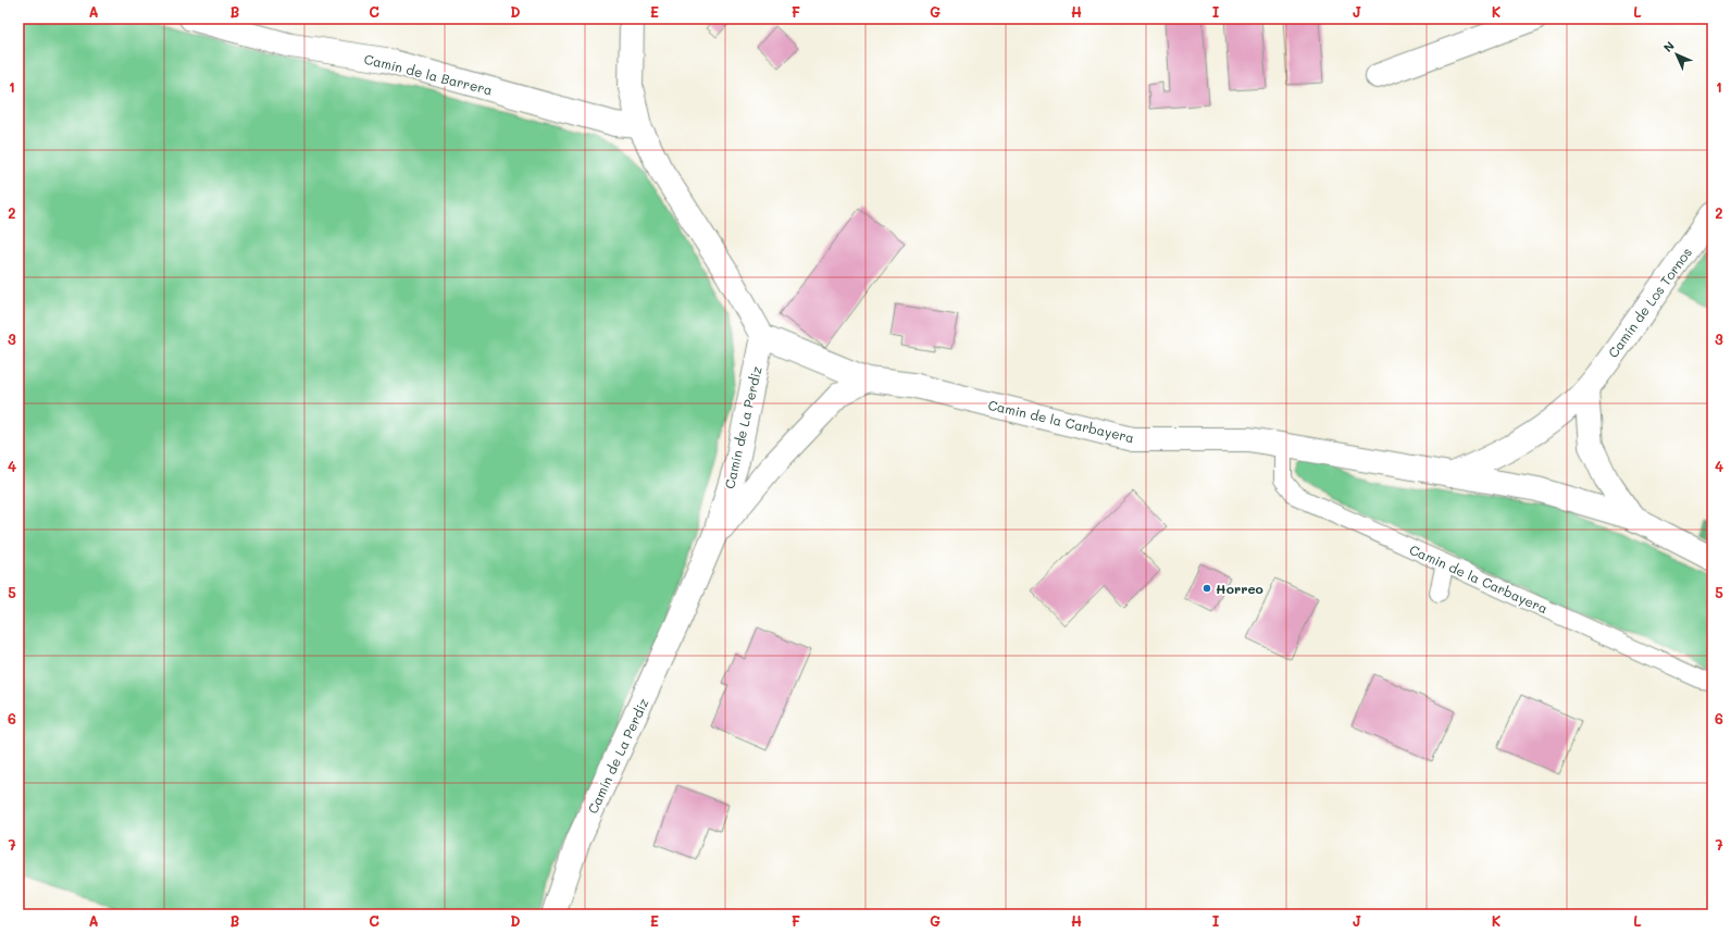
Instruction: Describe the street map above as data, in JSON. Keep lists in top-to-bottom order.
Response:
{
  "streets": {
    "street": [
      "Camín de la Barrera",
      "Camín de Los Tornos",
      "Camin de la Carbayera",
      "Camín de La Perdiz"
    ]
  },
  "crossings": [
    ["Camín de Los Tornos", "Camin de la Carbayera"],
    ["Camin de la Carbayera", "Camín de La Perdiz"]
  ],
  "places": ["Horreo"],
  "north": "top left",
  "grid": {
    "columns": [
      "A",
      "B",
      "C",
      "D",
      "E",
      "F",
      "G",
      "H",
      "I",
      "J",
      "K",
      "L"
    ],
    "rows": [
      "1",
      "2",
      "3",
      "4",
      "5",
      "6",
      "7"
    ]
  }
}
